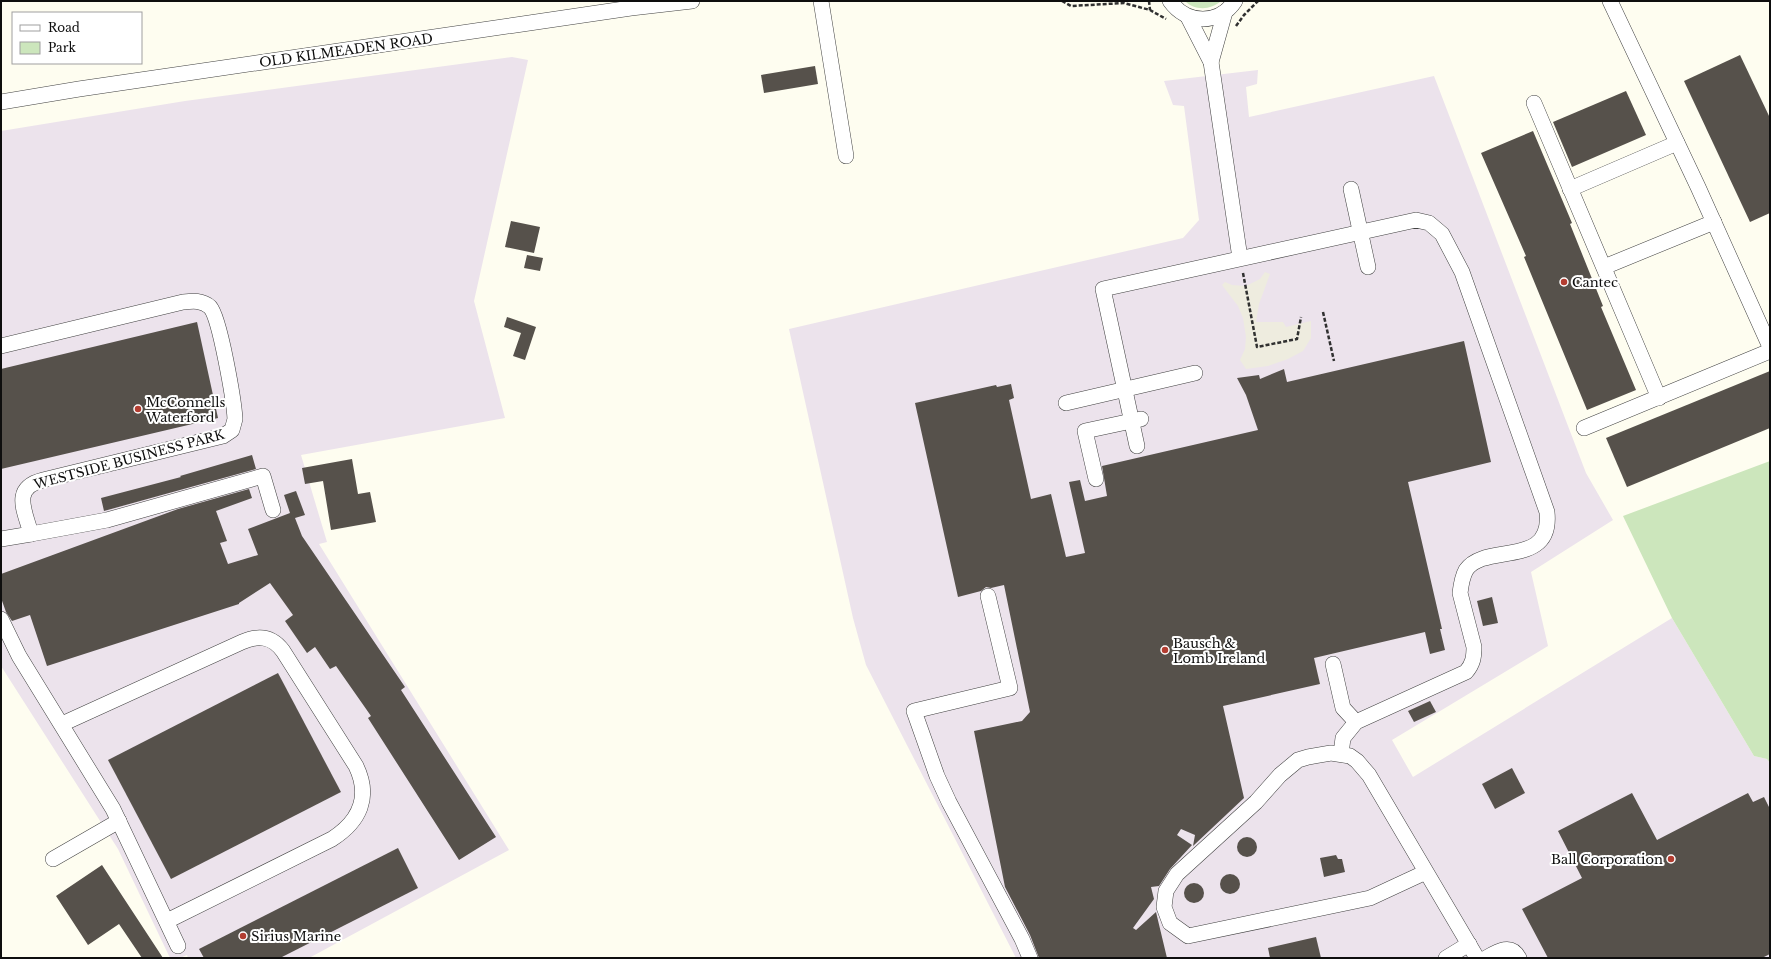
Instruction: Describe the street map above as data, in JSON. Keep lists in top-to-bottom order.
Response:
{
  "streets": {
    "street": ["OLD KILMEADEN ROAD", "WESTSIDE BUSINESS PARK"]
  },
  "places": [
    "Cantec",
    "McConnells Waterford",
    "Bausch & Lomb Ireland",
    "Ball Corporation",
    "Sirius Marine"
  ],
  "legend": ["Road", "Park"]
}
